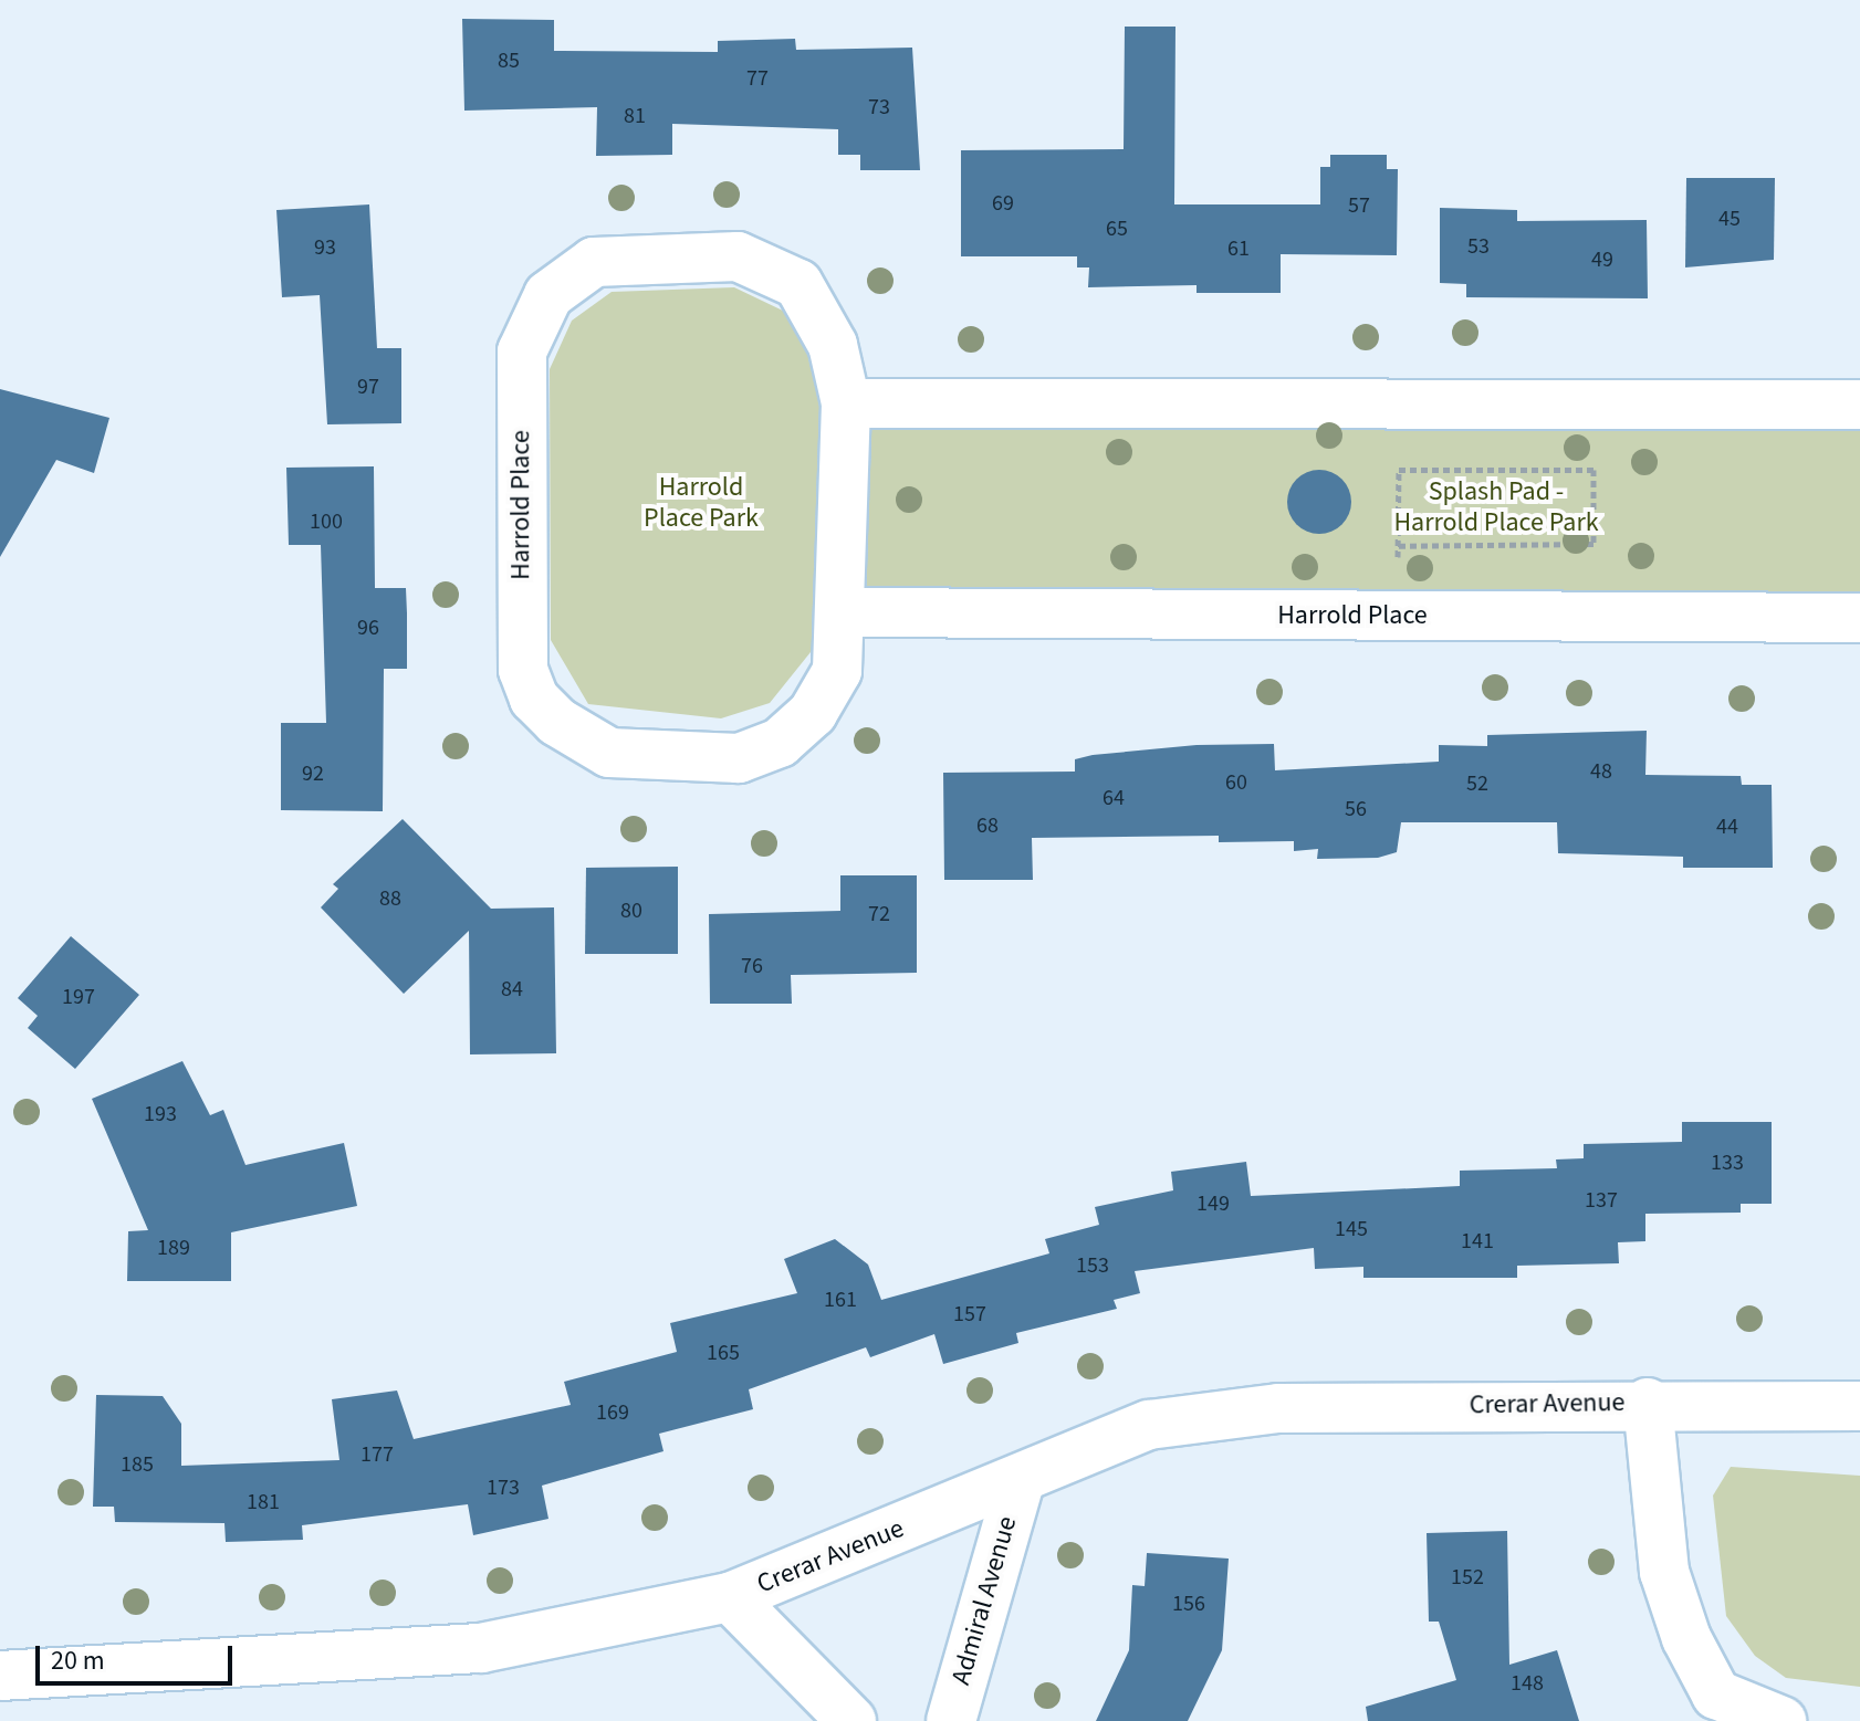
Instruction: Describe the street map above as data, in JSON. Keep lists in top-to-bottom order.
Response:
{
  "streets": {
    "street": ["Harrold Place", "Crerar Avenue", "Admiral Avenue"]
  },
  "crossings": [
    ["Crerar Avenue", "Admiral Avenue"]
  ],
  "parks": ["Harrold Place Park", "Splash Pad - Harrold Place Park"],
  "house_numbers": [
    "85",
    "77",
    "73",
    "81",
    "69",
    "57",
    "45",
    "65",
    "53",
    "93",
    "61",
    "49",
    "97",
    "100",
    "96",
    "48",
    "92",
    "60",
    "52",
    "64",
    "56",
    "68",
    "44",
    "88",
    "80",
    "72",
    "76",
    "84",
    "197",
    "193",
    "133",
    "137",
    "149",
    "145",
    "141",
    "189",
    "153",
    "161",
    "157",
    "165",
    "169",
    "177",
    "185",
    "173",
    "181",
    "152",
    "156",
    "148"
  ],
  "scale_bar": "20 m"
}
